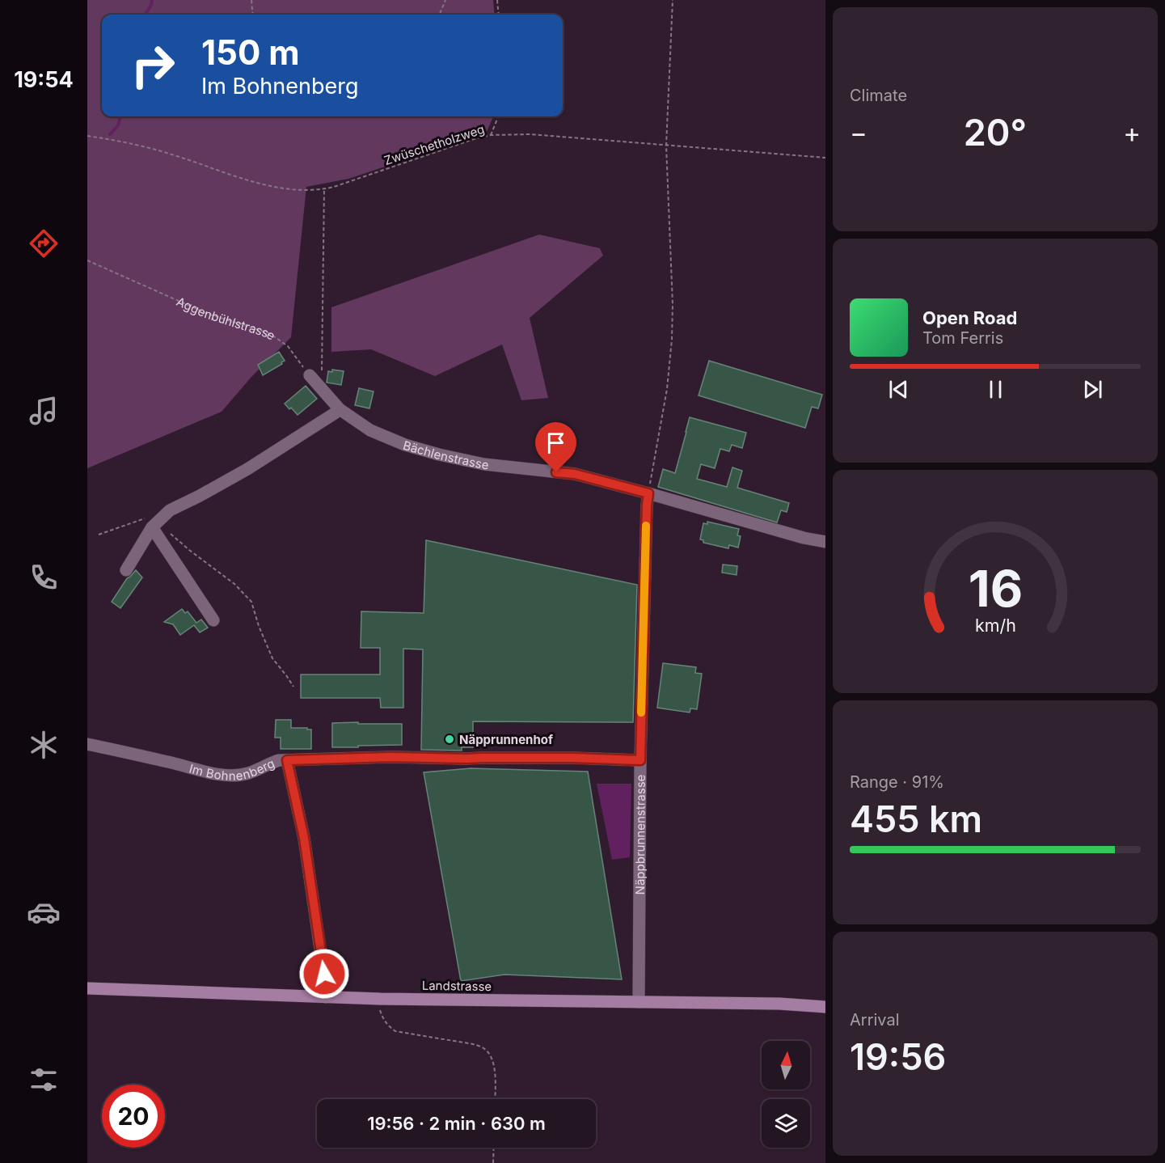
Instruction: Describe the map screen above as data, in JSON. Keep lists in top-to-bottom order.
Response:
{
  "streets": {
    "main road": ["Landstrasse"],
    "street": ["Bächlenstrasse", "Im Bohnenberg", "Näppbrunnenstrasse"],
    "path": ["Zwüschetholzweg", "Aggenbühlstrasse"]
  },
  "crossings": [
    ["Bächlenstrasse", "Näppbrunnenstrasse"],
    ["Im Bohnenberg", "Näppbrunnenstrasse"],
    ["Näppbrunnenstrasse", "Landstrasse"]
  ],
  "places": ["Näpprunnenhof"],
  "north": "top",
  "page": {
    "tabs": "19:54",
    "tile": [
      "Climate",
      ["Range · 91%", "455 km"],
      ["Arrival", "19:56"]
    ],
    "turn": ["150 m", "Im Bohnenberg"],
    "heat": ["−", "20°", "+"],
    "song": ["Open Road", "Tom Ferris"],
    "limit": "20",
    "trip": "19:56 · 2 min · 630 m",
    "gauge": ["16", "km/h"]
  }
}
